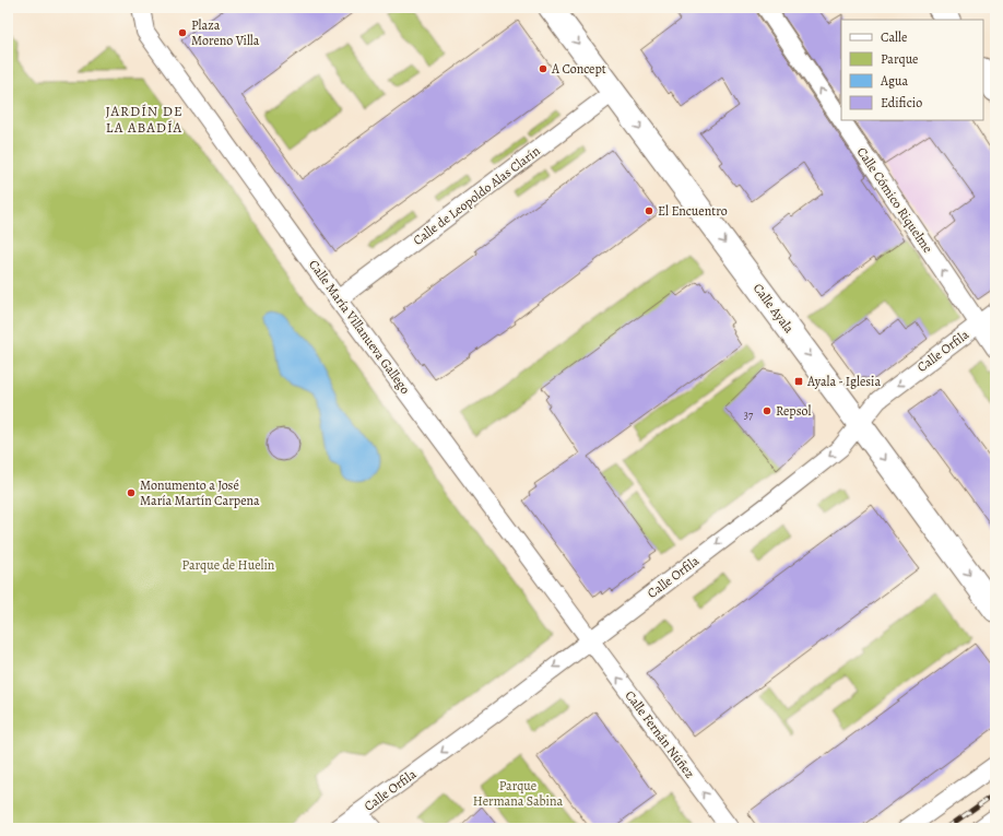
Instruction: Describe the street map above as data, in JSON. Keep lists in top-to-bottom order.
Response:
{
  "streets": {
    "main road": ["Calle Ayala"],
    "street": [
      "Calle de Leopoldo Alas Clarín",
      "Calle Cómico Riquelme",
      "Calle María Villanueva Gallego",
      "Calle Orfila",
      "Calle Fernán Núñez"
    ]
  },
  "crossings": [
    ["Calle de Leopoldo Alas Clarín", "Calle Ayala"],
    ["Calle de Leopoldo Alas Clarín", "Calle María Villanueva Gallego"],
    ["Calle Cómico Riquelme", "Calle Orfila"],
    ["Calle Ayala", "Calle Orfila"],
    ["Calle María Villanueva Gallego", "Calle Orfila"],
    ["Calle María Villanueva Gallego", "Calle Fernán Núñez"],
    ["Calle Orfila", "Calle Fernán Núñez"]
  ],
  "one_way": [
    "Calle Cómico Riquelme",
    "Calle Ayala",
    "Calle Orfila",
    "Calle Fernán Núñez"
  ],
  "districts": ["JARDÍN DE LA ABADÍA"],
  "parks": ["Parque de Huelin", "Parque Hermana Sabina"],
  "places": {
    "other": [
      "Plaza Moreno Villa",
      "A Concept",
      "El Encuentro",
      "Repsol",
      "Monumento a José María Martín Carpena"
    ],
    "transit": ["Ayala - Iglesia"]
  },
  "house_numbers": ["37"],
  "legend": [
    "Calle",
    "Parque",
    "Agua",
    "Edificio"
  ]
}
